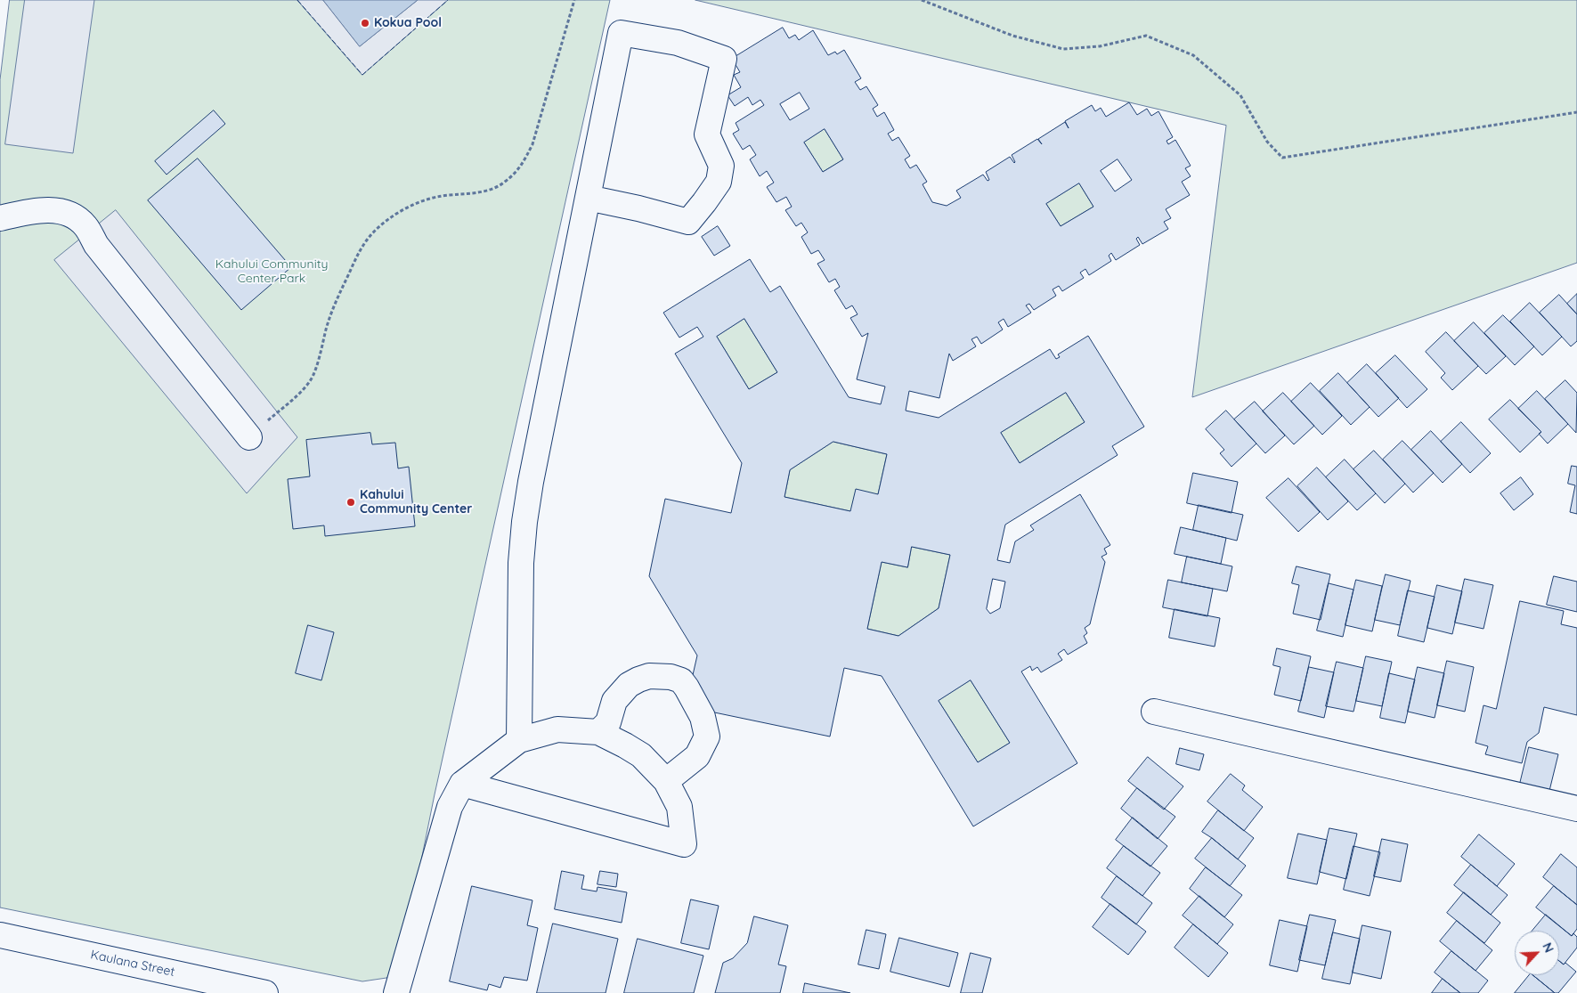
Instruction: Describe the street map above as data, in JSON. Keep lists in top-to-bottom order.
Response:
{
  "streets": {
    "street": ["Kaulana Street"]
  },
  "parks": ["Kahului Community Center Park"],
  "places": ["Kokua Pool", "Kahului Community Center"],
  "north": "top right"
}
